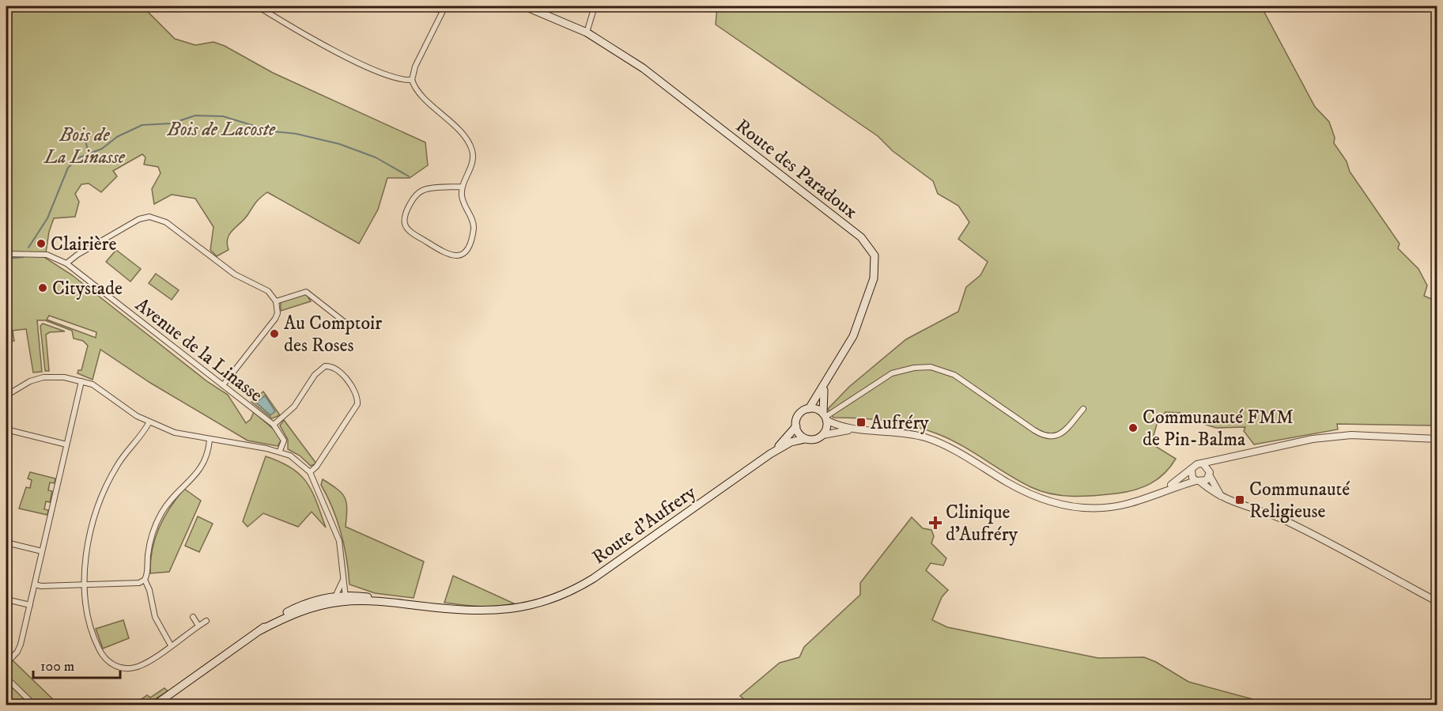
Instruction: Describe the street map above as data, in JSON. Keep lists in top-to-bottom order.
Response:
{
  "streets": {
    "main road": ["Route des Paradoux", "Route d'Aufrery"],
    "street": ["Avenue de la Linasse"]
  },
  "crossings": [
    ["Route des Paradoux", "Route d'Aufrery"]
  ],
  "parks": ["Bois de Lacoste", "Bois de La Linasse"],
  "places": {
    "other": [
      "Clairière",
      "Citystade",
      "Au Comptoir des Roses",
      "Communauté FMM de Pin-Balma"
    ],
    "transit": ["Aufréry", "Communauté Religieuse"],
    "health": ["Clinique d’Aufréry"]
  },
  "scale_bar": "100 m"
}
